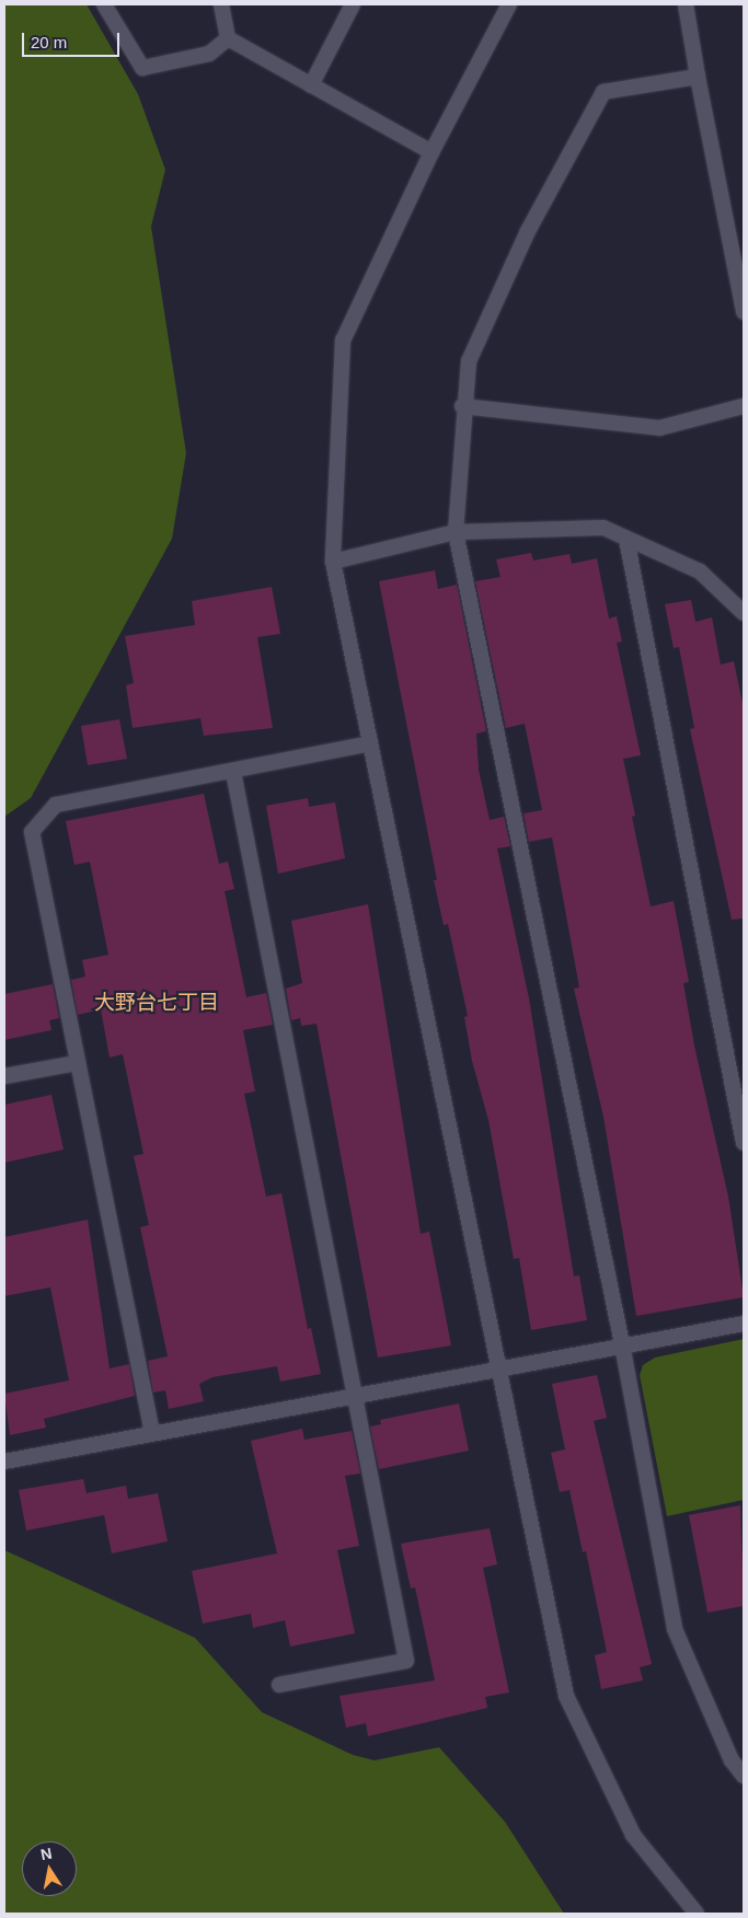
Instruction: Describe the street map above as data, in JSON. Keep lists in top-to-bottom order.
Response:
{
  "districts": ["大野台七丁目"],
  "scale_bar": "20 m",
  "north": "top"
}
